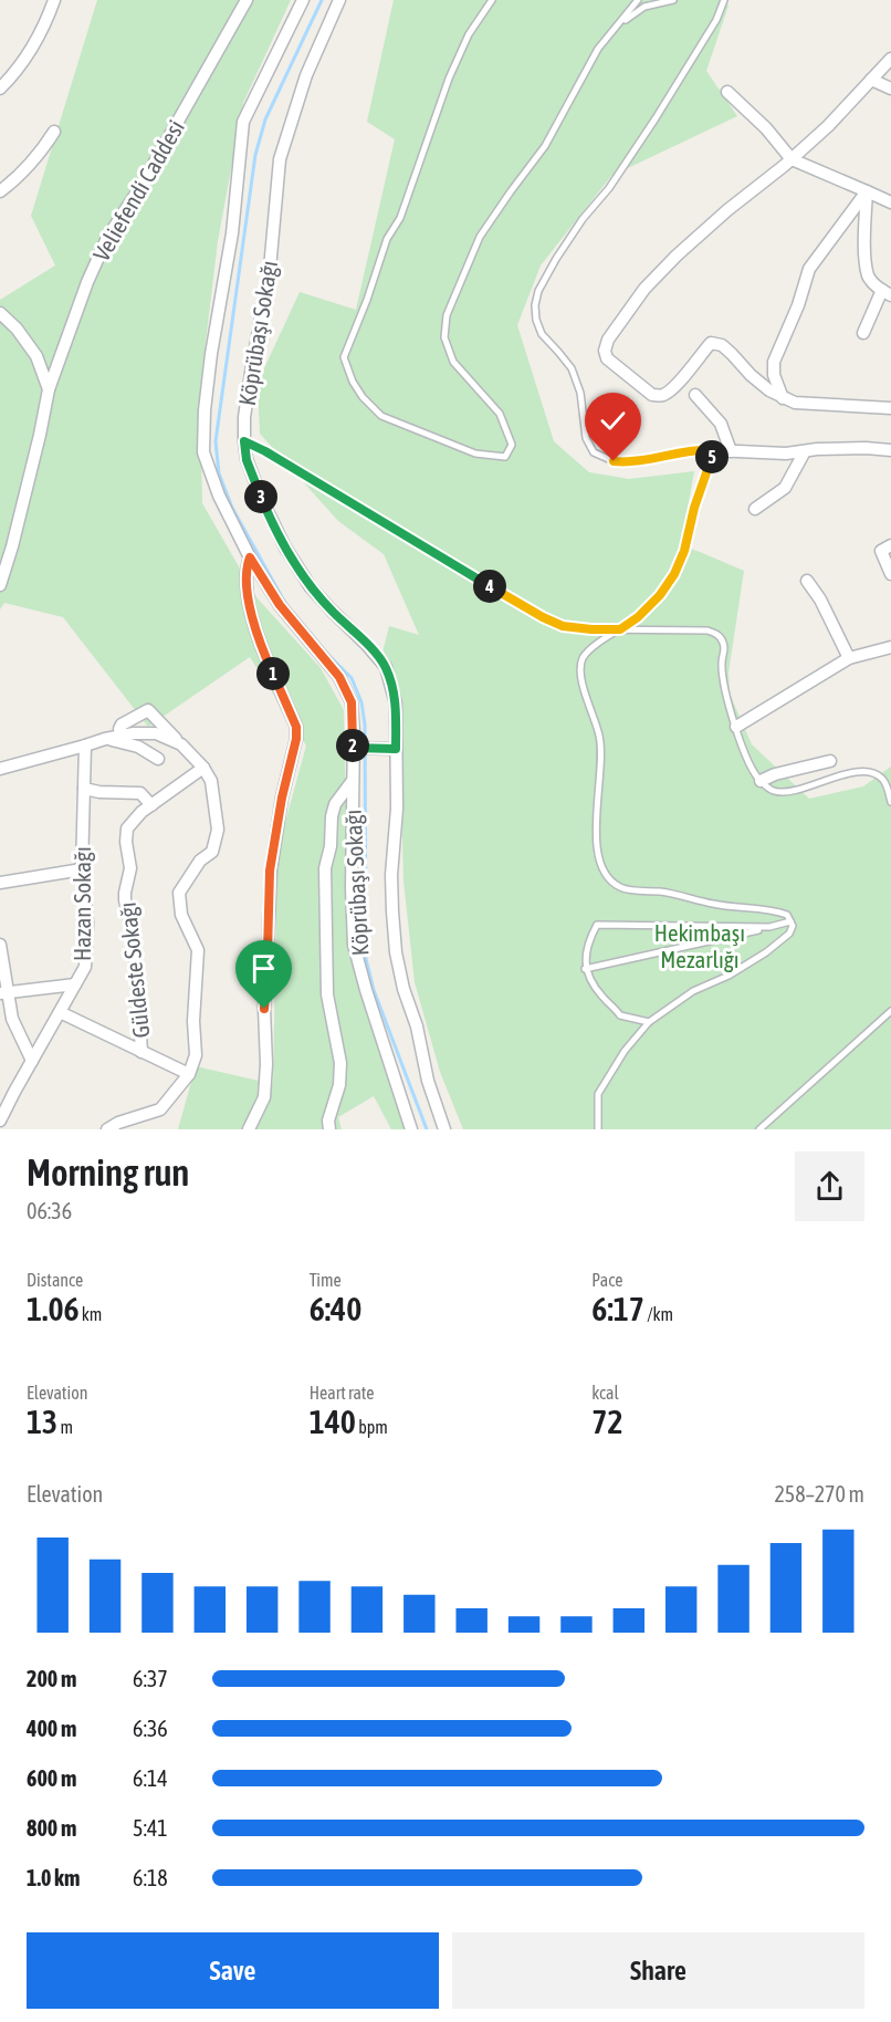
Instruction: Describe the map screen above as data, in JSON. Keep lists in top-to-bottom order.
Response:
{
  "streets": {
    "street": [
      "Veliefendi Caddesi",
      "Köprübaşı Sokağı",
      "Hazan Sokağı",
      "Güldeste Sokağı"
    ]
  },
  "parks": ["Hekimbaşı Mezarlığı"],
  "page": {
    "pins": [
      "5",
      "3",
      "4",
      "1",
      "2"
    ],
    "heading": ["Morning run", "06:36"],
    "stats": [
      ["Distance", "1.06 km"],
      ["Time", "6:40"],
      ["Pace", "6:17 /km"],
      ["Elevation", "13 m"],
      ["Heart rate", "140 bpm"],
      ["kcal", "72"]
    ],
    "chart": ["Elevation", "258–270 m"],
    "list": [
      {
        "name": "200 m",
        "note": "6:37"
      },
      {
        "name": "400 m",
        "note": "6:36"
      },
      {
        "name": "600 m",
        "note": "6:14"
      },
      {
        "name": "800 m",
        "note": "5:41"
      },
      {
        "name": "1.0 km",
        "note": "6:18"
      }
    ],
    "buttons": ["Save", "Share"]
  }
}
